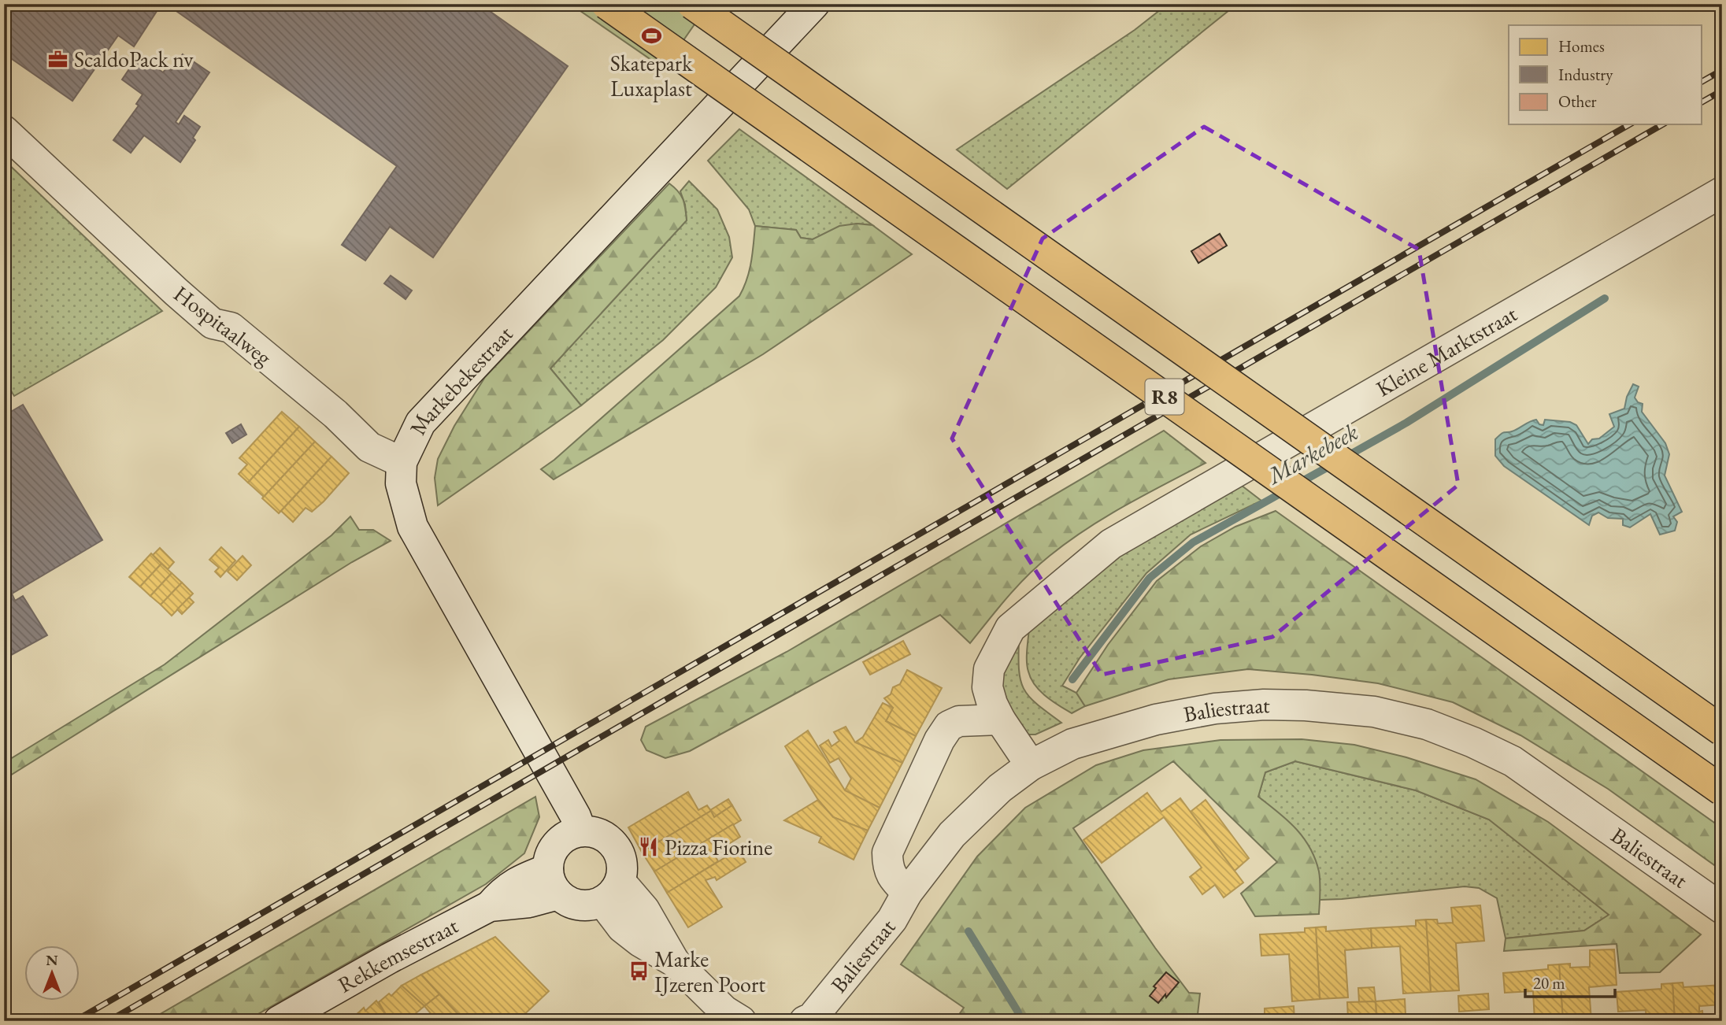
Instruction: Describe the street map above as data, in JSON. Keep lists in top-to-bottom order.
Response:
{
  "streets": {
    "highway": ["R8"],
    "street": [
      "Hospitaalweg",
      "Kleine Marktstraat",
      "Markebekestraat",
      "Baliestraat",
      "Rekkemsestraat"
    ]
  },
  "crossings": [
    ["Hospitaalweg", "Markebekestraat"],
    ["Kleine Marktstraat", "Baliestraat"],
    ["Markebekestraat", "Rekkemsestraat"]
  ],
  "water": ["Markebeek"],
  "places": {
    "sports": ["Skatepark Luxaplast"],
    "office": ["ScaldoPack nv"],
    "restaurant": ["Pizza Fiorine"],
    "bus stop": ["Marke IJzeren Poort"]
  },
  "legend": ["Homes", "Industry", "Other"],
  "scale_bar": "20 m",
  "north": "top"
}
